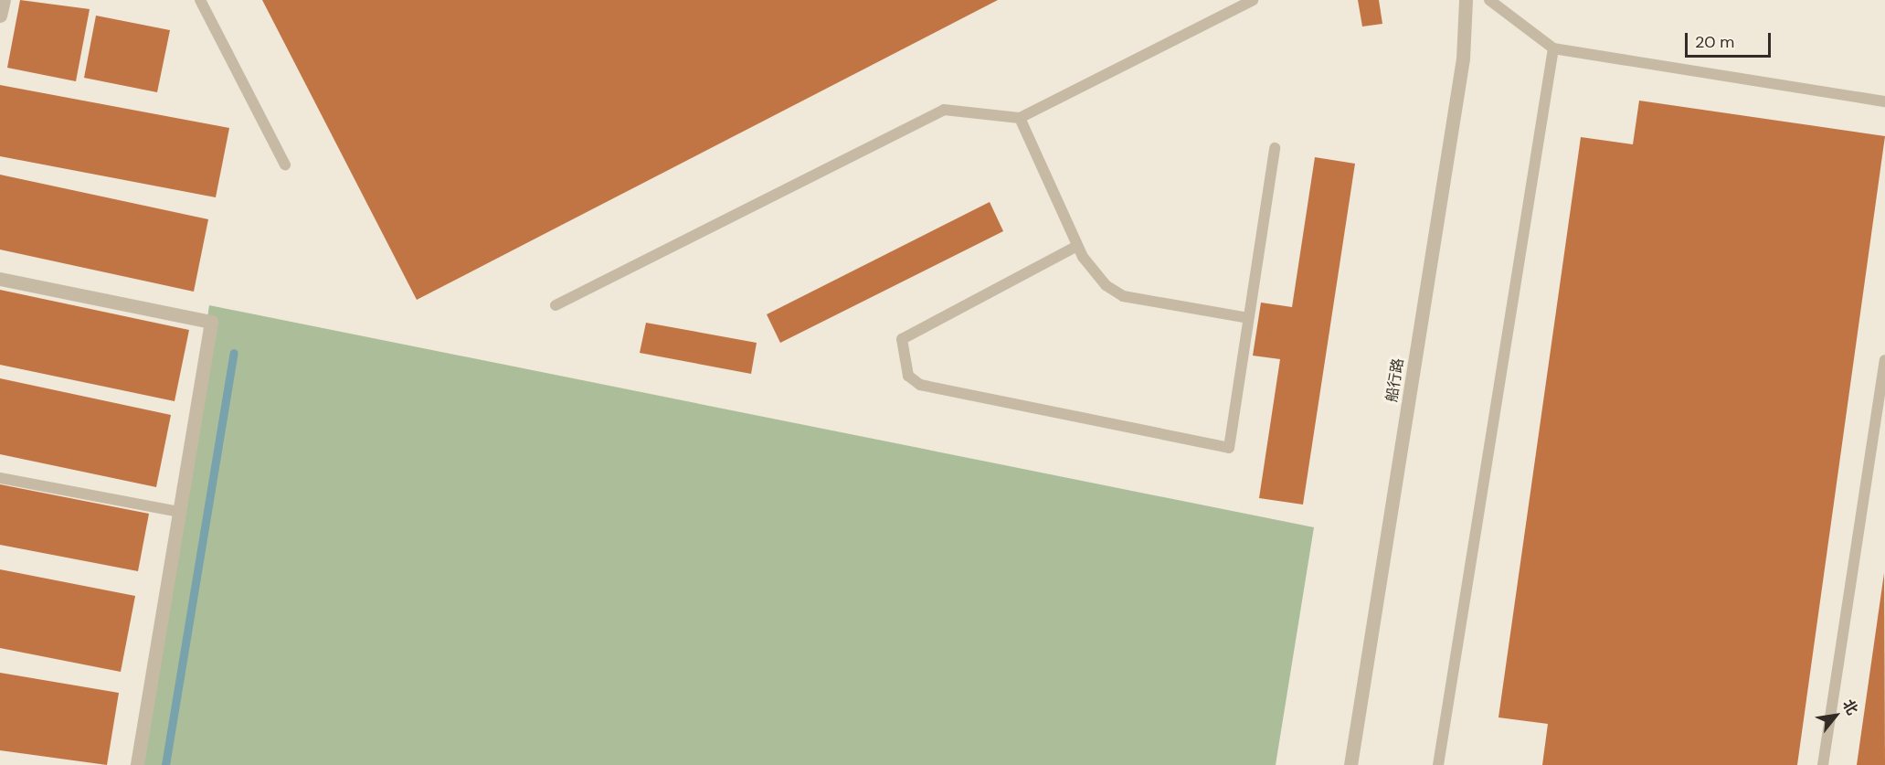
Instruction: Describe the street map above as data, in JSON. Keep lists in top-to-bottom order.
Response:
{
  "streets": {
    "street": ["船行路"]
  },
  "scale_bar": "20 m",
  "north": "top right"
}
